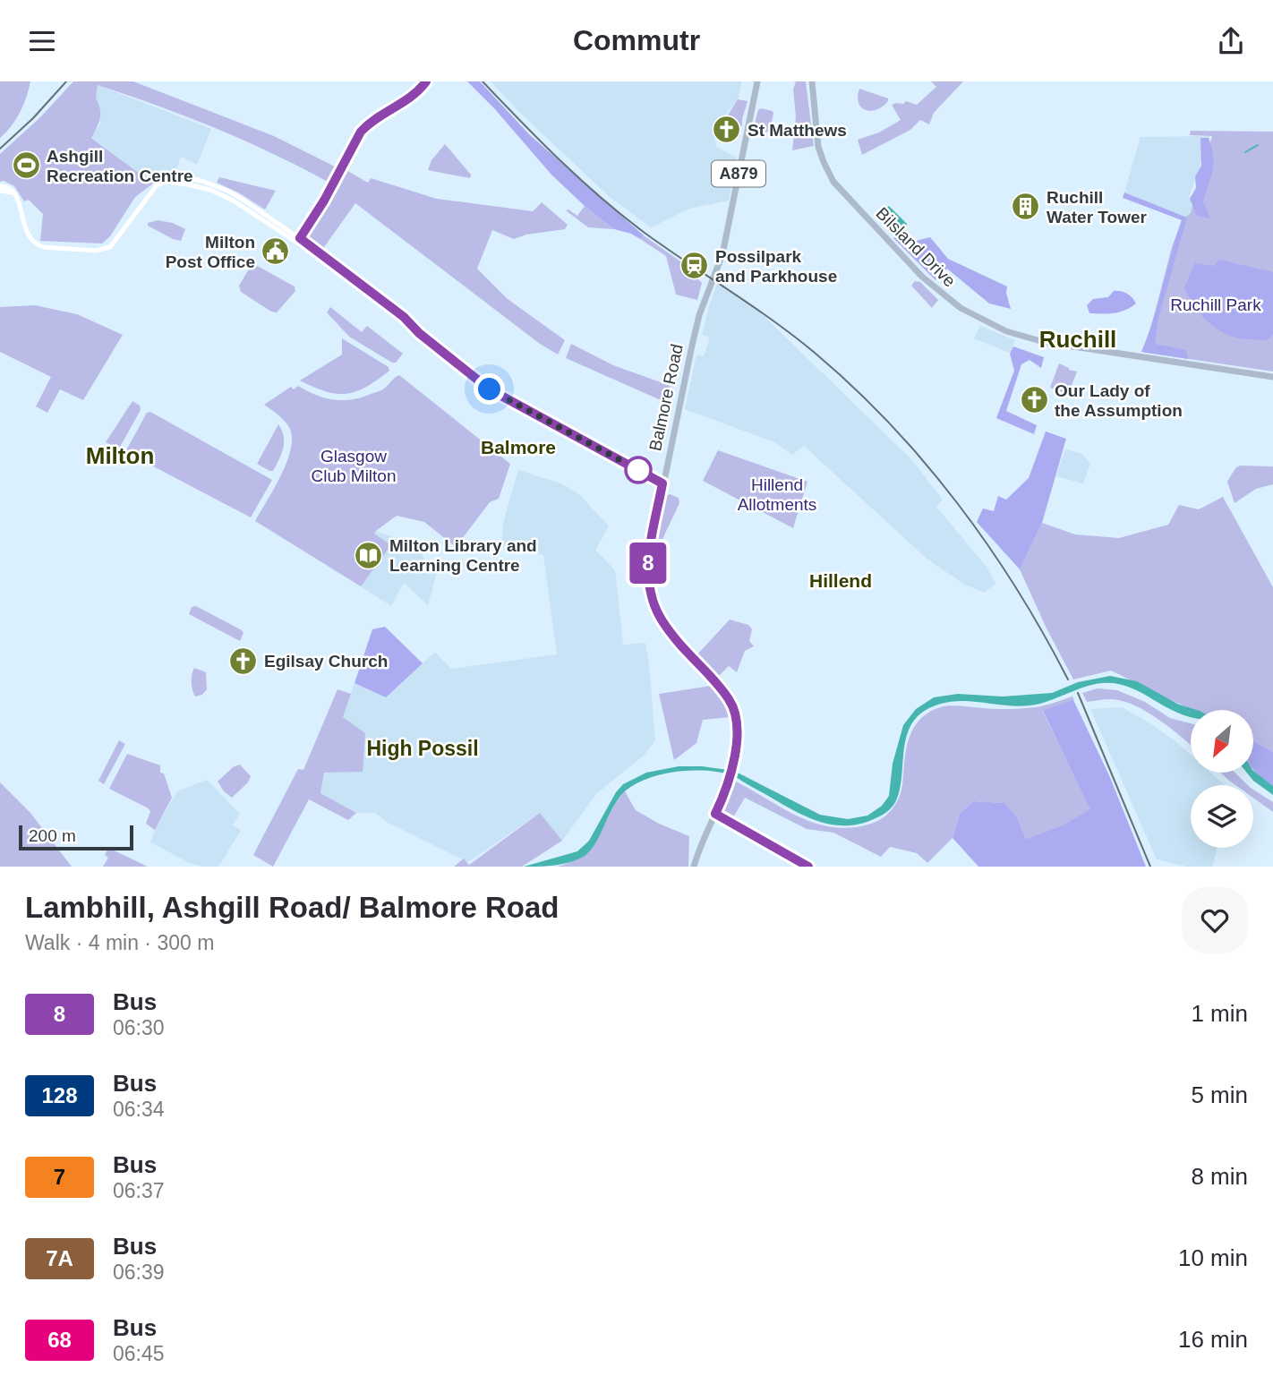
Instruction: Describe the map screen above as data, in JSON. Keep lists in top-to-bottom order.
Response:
{
  "streets": {
    "main road": ["A879", "Bilsland Drive", "Balmore Road"]
  },
  "districts": [
    "Ruchill",
    "Balmore",
    "Milton",
    "Hillend",
    "High Possil"
  ],
  "parks": ["Ruchill Park", "Glasgow Club Milton", "Hillend Allotments"],
  "places": {
    "church": ["St Matthews", "Our Lady of the Assumption", "Egilsay Church"],
    "sports": ["Ashgill Recreation Centre"],
    "building": ["Ruchill Water Tower"],
    "public building": ["Milton Post Office"],
    "station": ["Possilpark and Parkhouse"],
    "library": ["Milton Library and Learning Centre"]
  },
  "lines": ["bus line 8"],
  "scale_bar": "200 m",
  "north": "bottom left",
  "page": {
    "header": "Commutr",
    "on_map": "8",
    "scale": "200 m",
    "heading": ["Lambhill, Ashgill Road/ Balmore Road", "Walk · 4 min · 300 m"],
    "list": [
      {
        "mark": "8",
        "name": "Bus",
        "note": "06:30",
        "value": "1 min"
      },
      {
        "mark": "128",
        "name": "Bus",
        "note": "06:34",
        "value": "5 min"
      },
      {
        "mark": "7",
        "name": "Bus",
        "note": "06:37",
        "value": "8 min"
      },
      {
        "mark": "7A",
        "name": "Bus",
        "note": "06:39",
        "value": "10 min"
      },
      {
        "mark": "68",
        "name": "Bus",
        "note": "06:45",
        "value": "16 min"
      }
    ]
  }
}
